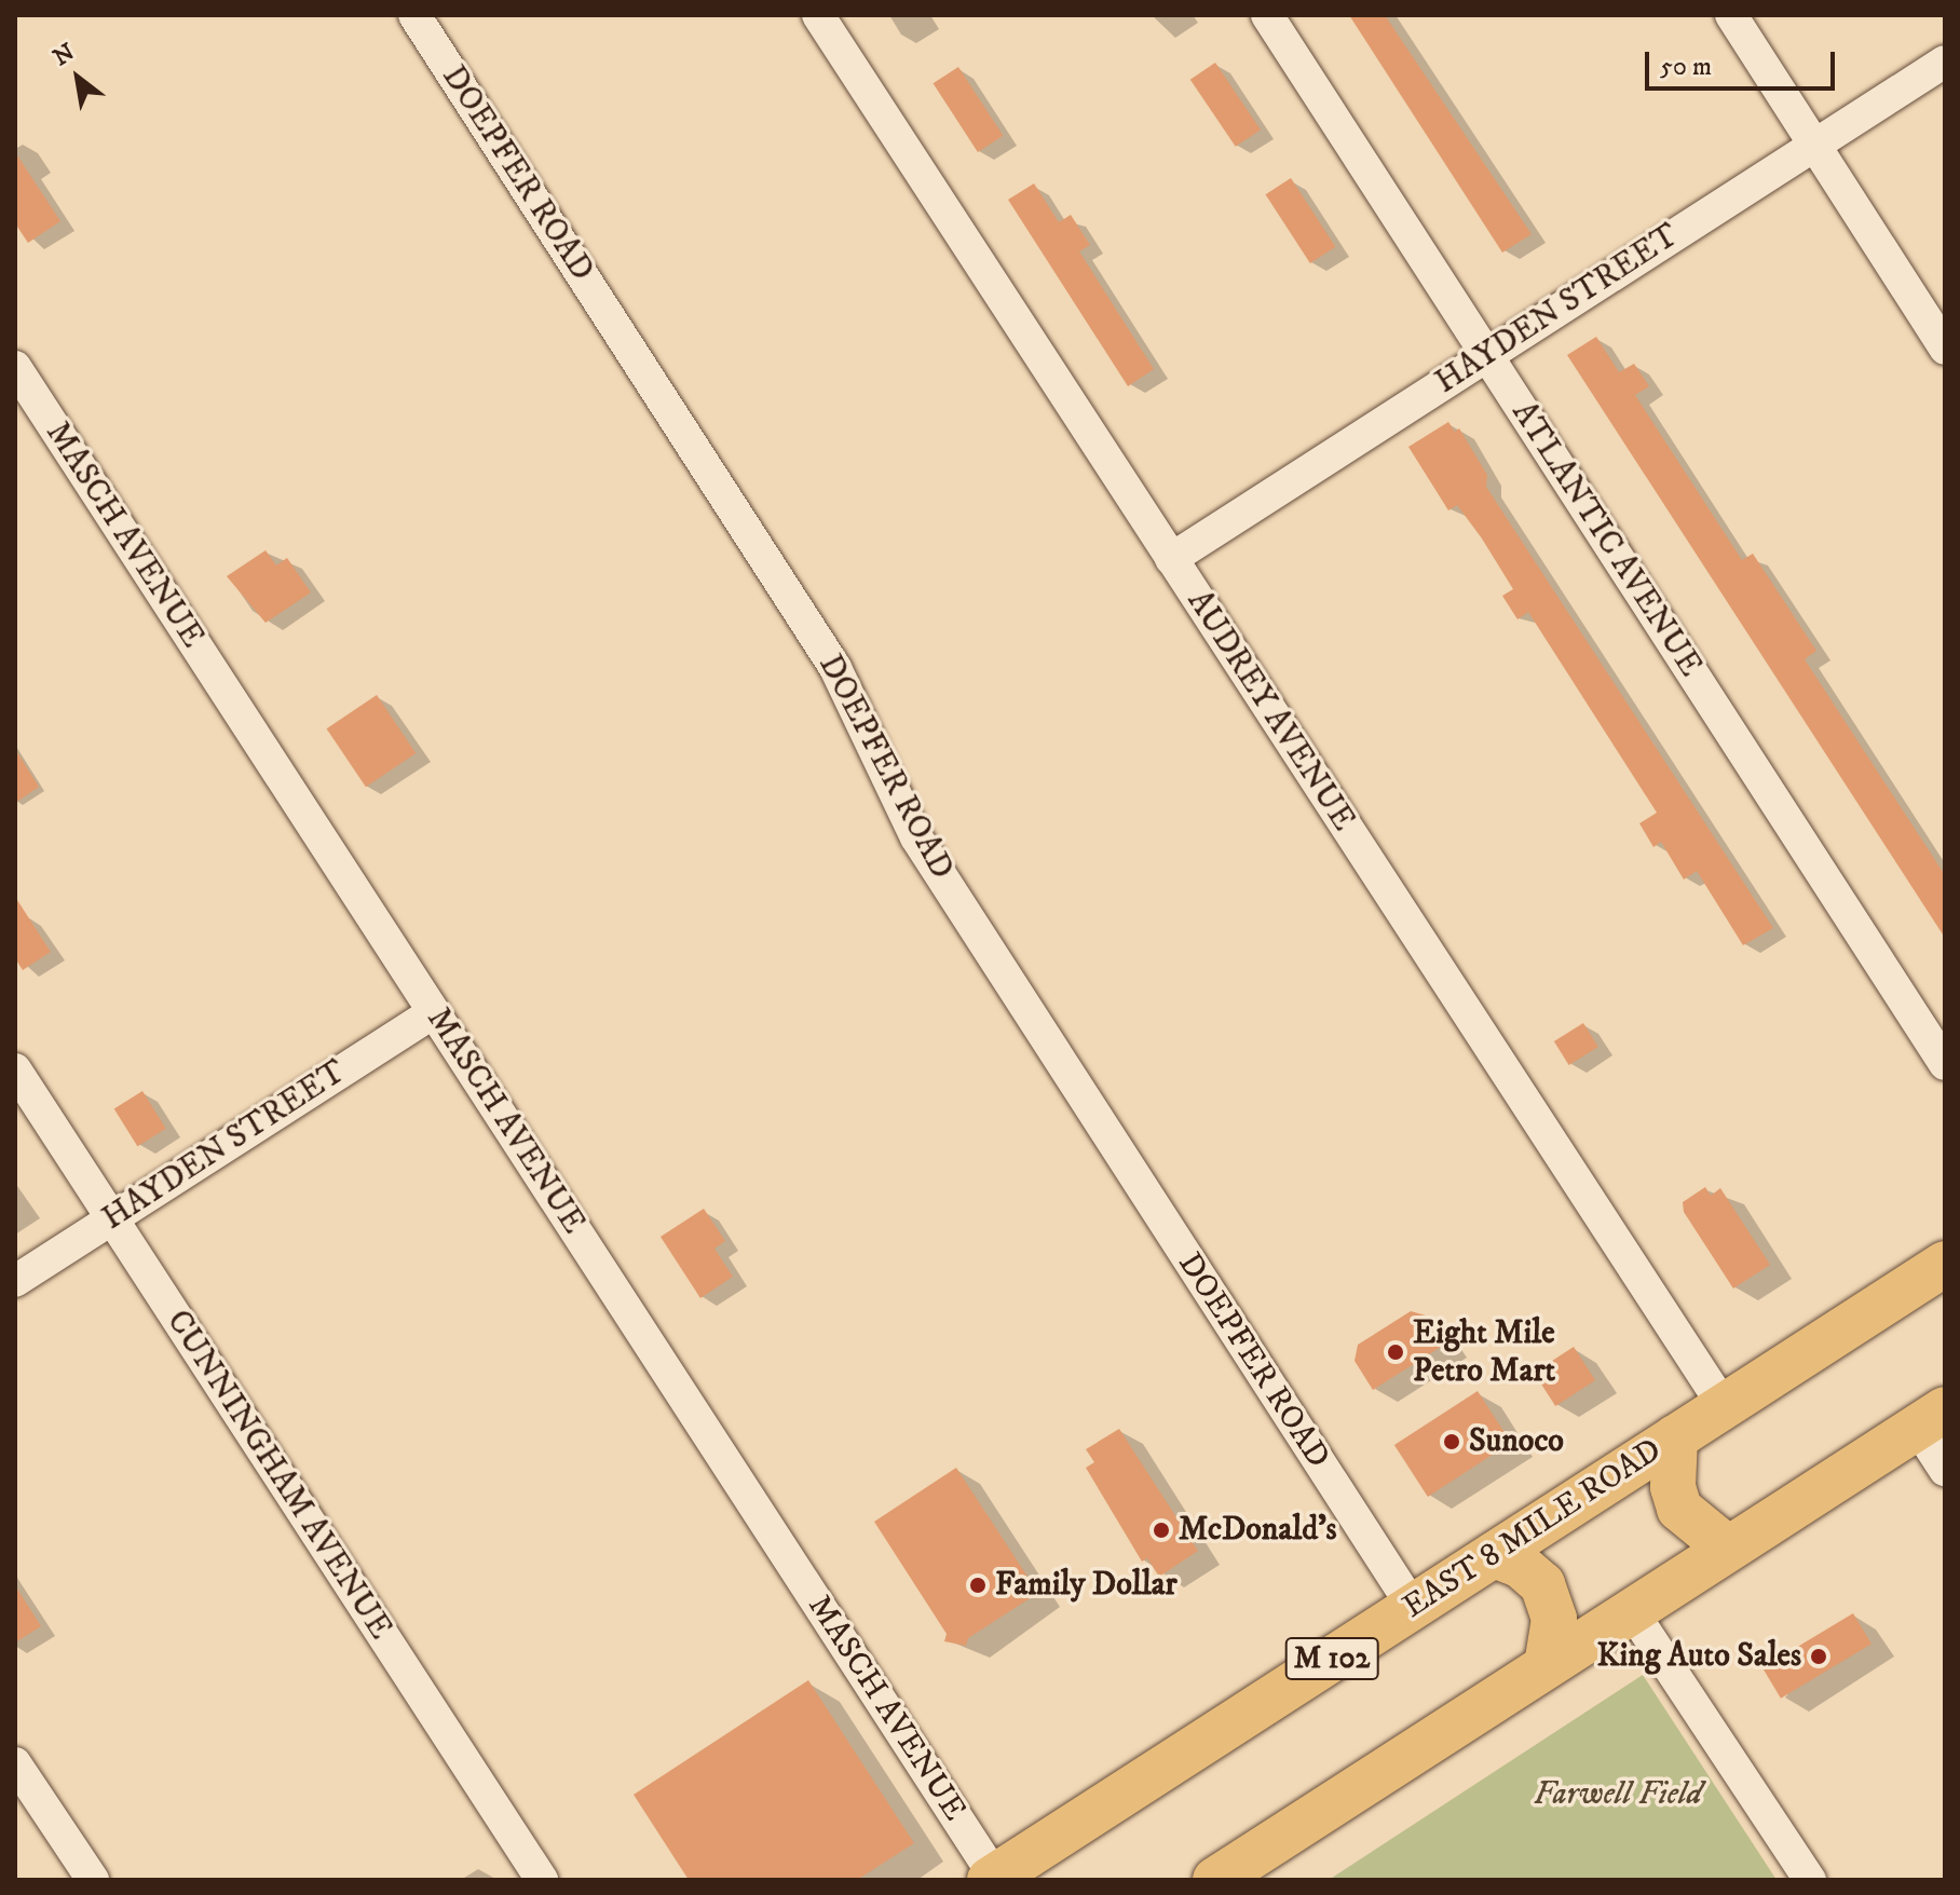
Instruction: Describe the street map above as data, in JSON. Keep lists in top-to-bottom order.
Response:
{
  "streets": {
    "highway": ["EAST 8 MILE ROAD", "M 102"],
    "street": [
      "DOEPFER ROAD",
      "HAYDEN STREET",
      "MASCH AVENUE",
      "ATLANTIC AVENUE",
      "AUDREY AVENUE",
      "CUNNINGHAM AVENUE"
    ]
  },
  "crossings": [
    ["DOEPFER ROAD", "EAST 8 MILE ROAD"],
    ["HAYDEN STREET", "MASCH AVENUE"],
    ["HAYDEN STREET", "ATLANTIC AVENUE"],
    ["HAYDEN STREET", "AUDREY AVENUE"],
    ["HAYDEN STREET", "CUNNINGHAM AVENUE"],
    ["MASCH AVENUE", "EAST 8 MILE ROAD"],
    ["AUDREY AVENUE", "EAST 8 MILE ROAD"]
  ],
  "parks": ["Farwell Field"],
  "places": [
    "Eight Mile Petro Mart",
    "Sunoco",
    "McDonald's",
    "Family Dollar",
    "King Auto Sales"
  ],
  "scale_bar": "50 m",
  "north": "top left"
}
